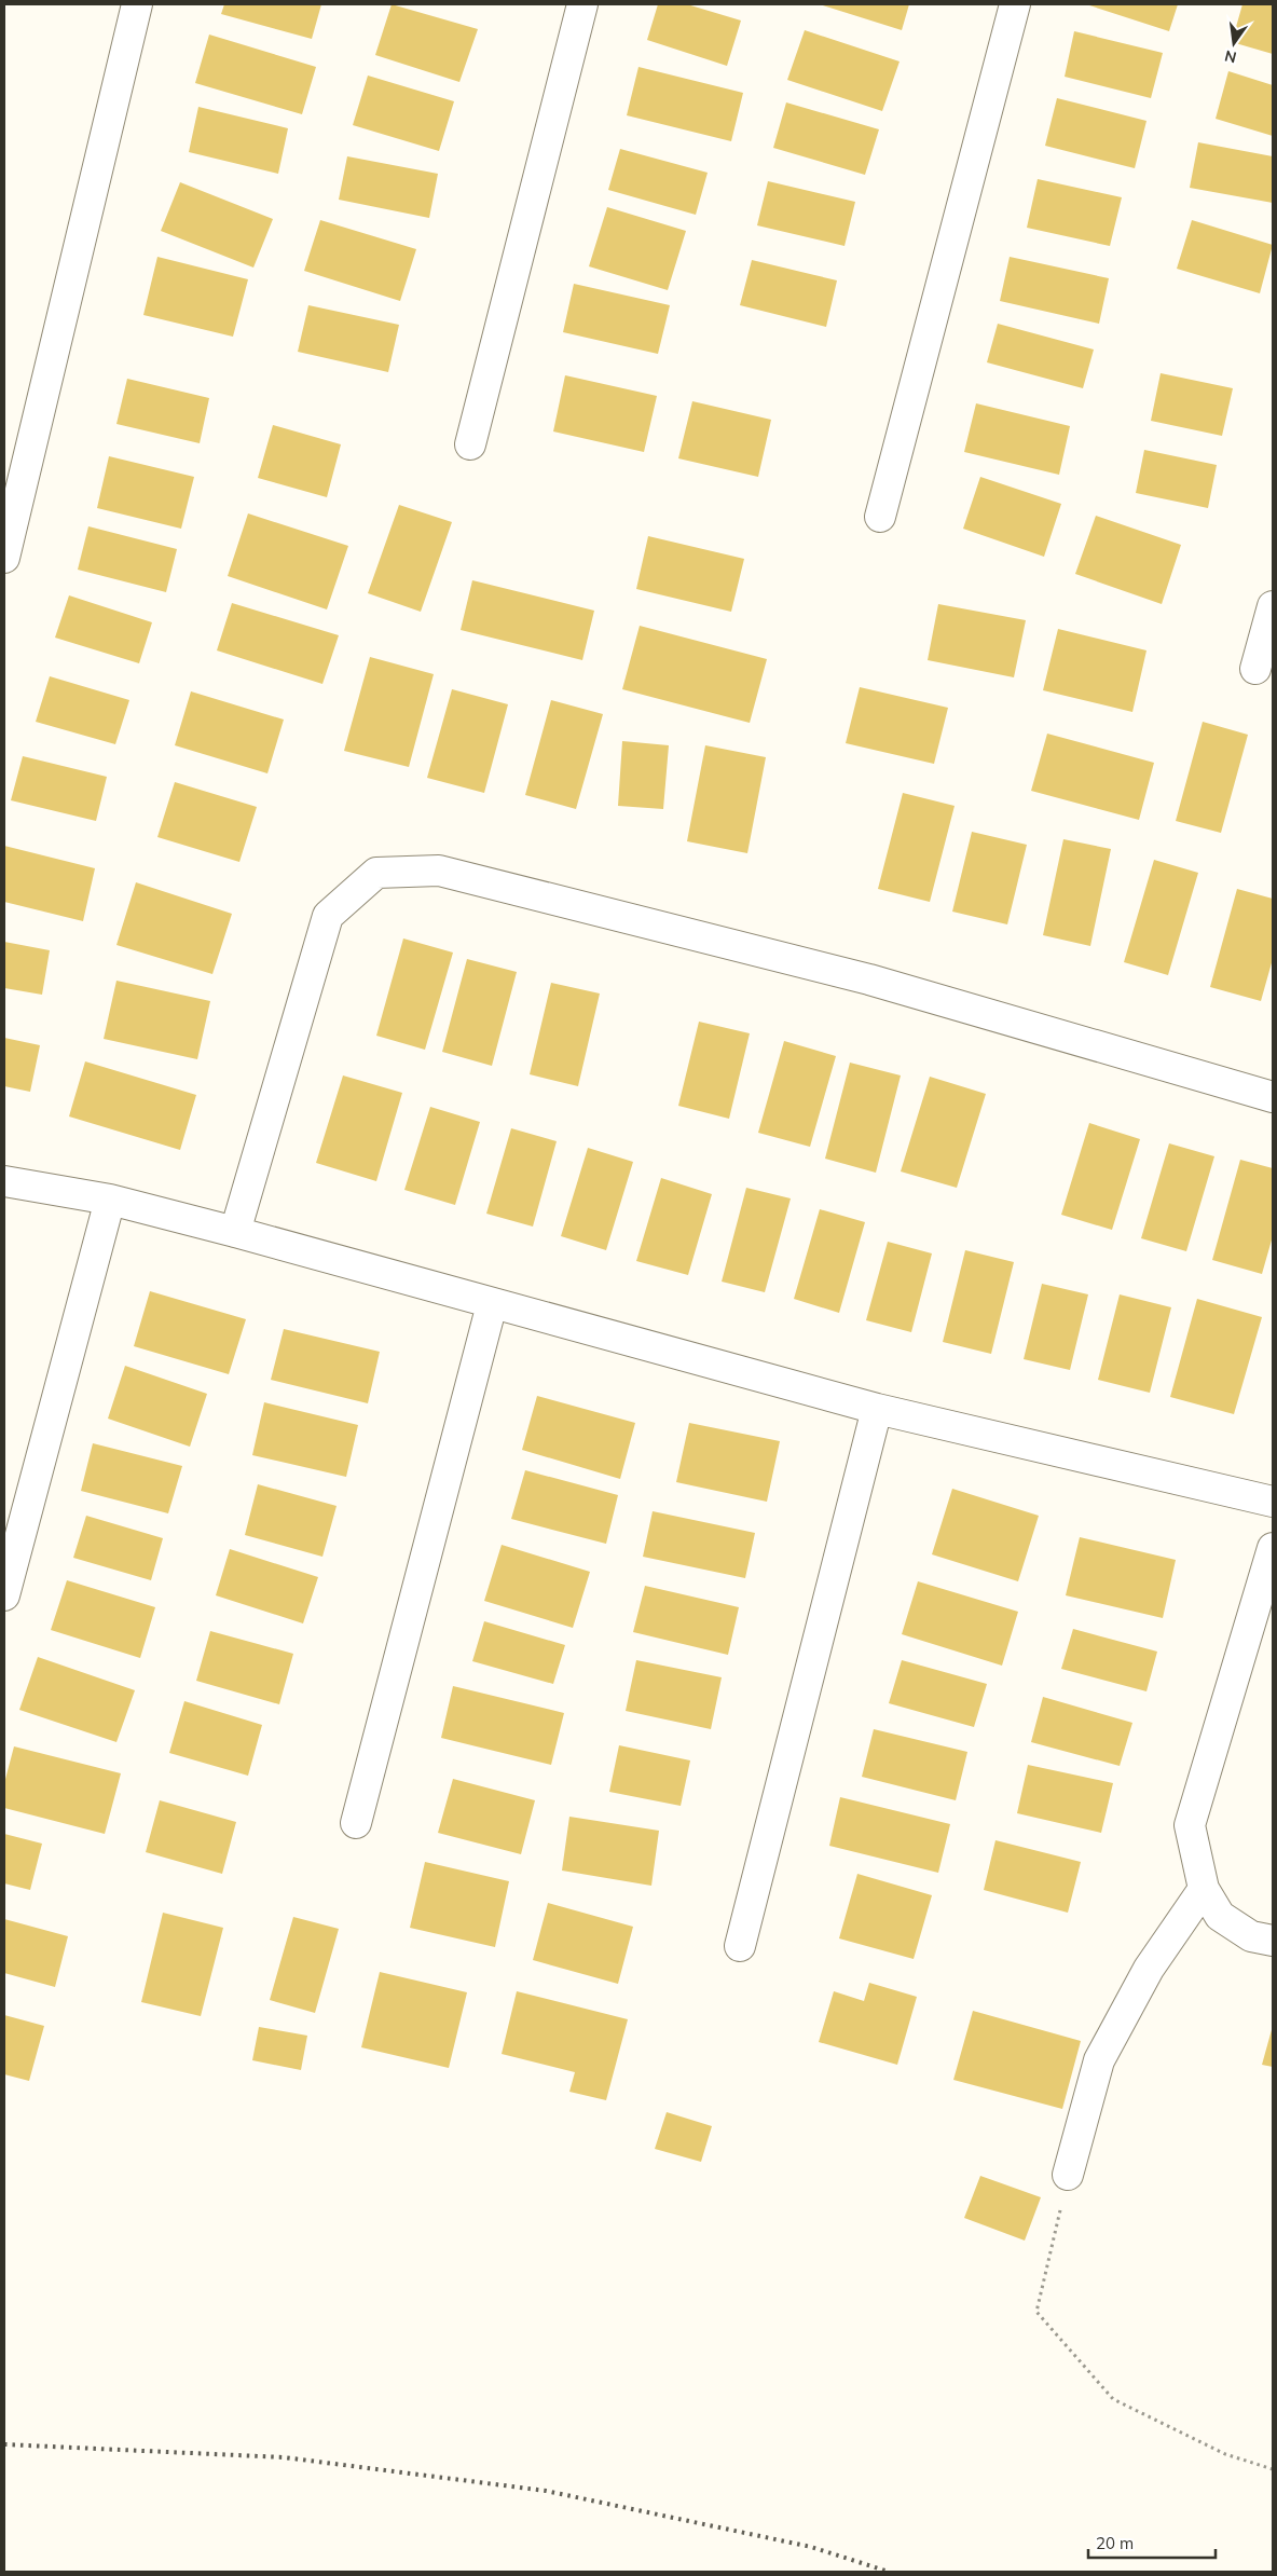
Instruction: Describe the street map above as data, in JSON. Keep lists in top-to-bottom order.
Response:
{
  "scale_bar": "20 m",
  "north": "bottom"
}
